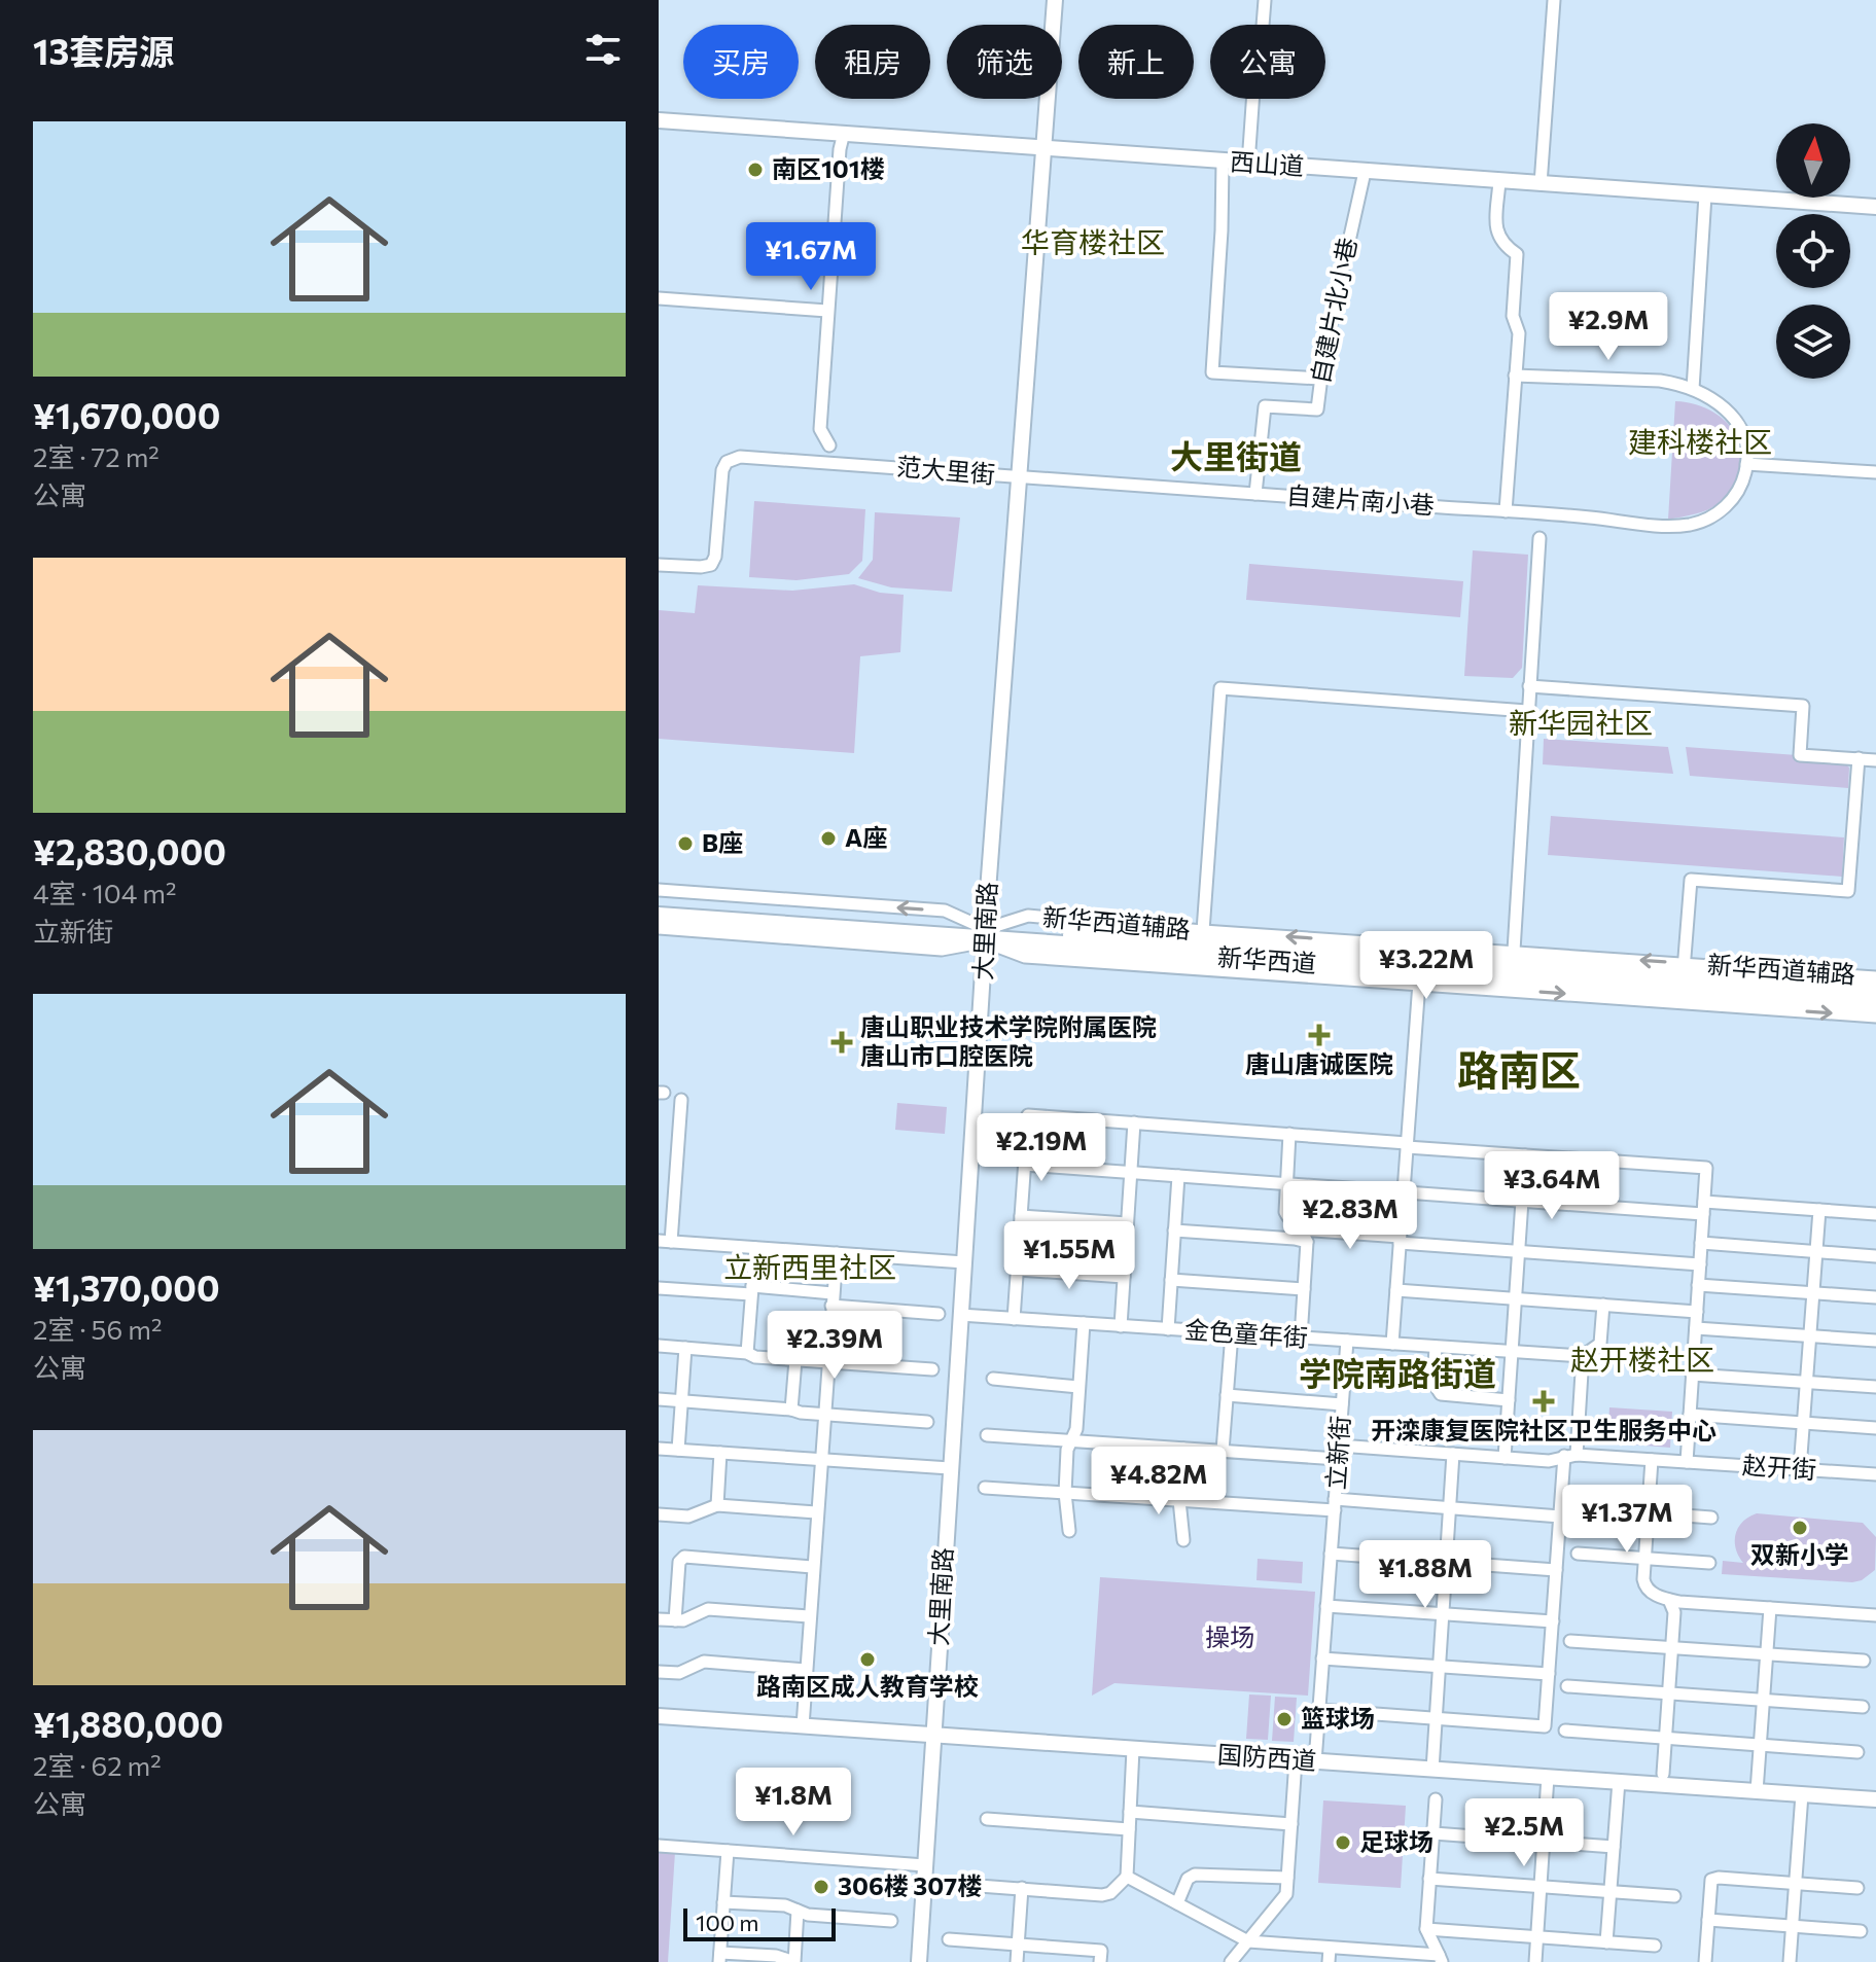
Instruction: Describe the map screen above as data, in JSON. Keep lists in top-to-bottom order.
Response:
{
  "streets": {
    "main road": ["新华西道"],
    "street": [
      "西山道",
      "自建片北小巷",
      "范大里街",
      "自建片南小巷",
      "新华西道辅路",
      "大里南路",
      "金色童年街",
      "立新街",
      "赵开街",
      "国防西道"
    ]
  },
  "crossings": [
    ["西山道", "自建片北小巷"],
    ["西山道", "大里南路"],
    ["自建片北小巷", "自建片南小巷"],
    ["范大里街", "自建片南小巷"],
    ["范大里街", "大里南路"],
    ["自建片南小巷", "大里南路"],
    ["新华西道辅路", "大里南路"],
    ["新华西道辅路", "新华西道"],
    ["大里南路", "新华西道"],
    ["大里南路", "金色童年街"],
    ["大里南路", "国防西道"],
    ["金色童年街", "立新街"],
    ["立新街", "赵开街"],
    ["立新街", "国防西道"]
  ],
  "districts": [
    "华育楼社区",
    "建科楼社区",
    "大里街道",
    "新华园社区",
    "路南区",
    "立新西里社区",
    "赵开楼社区",
    "学院南路街道"
  ],
  "parks": ["操场"],
  "places": {
    "other": [
      "南区101楼",
      "A座",
      "B座",
      "双新小学",
      "路南区成人教育学校",
      "篮球场",
      "足球场",
      "306楼 307楼"
    ],
    "health": ["唐山唐诚医院", "唐山职业技术学院附属医院 唐山市口腔医院", "开滦康复医院社区卫生服务中心"]
  },
  "scale_bar": "100 m",
  "north": "top",
  "page": {
    "heading": "13套房源",
    "chip": [
      "买房",
      "租房",
      "筛选",
      "新上",
      "公寓"
    ],
    "list": [
      {
        "name": "¥1,670,000",
        "note": "2室 · 72 m² · 公寓"
      },
      {
        "name": "¥2,830,000",
        "note": "4室 · 104 m² · 立新街"
      },
      {
        "name": "¥1,370,000",
        "note": "2室 · 56 m² · 公寓"
      },
      {
        "name": "¥1,880,000",
        "note": "2室 · 62 m² · 公寓"
      }
    ],
    "price": [
      "¥1.67M",
      "¥2.9M",
      "¥3.22M",
      "¥2.19M",
      "¥3.64M",
      "¥2.83M",
      "¥1.55M",
      "¥2.39M",
      "¥4.82M",
      "¥1.37M",
      "¥1.88M",
      "¥1.8M",
      "¥2.5M"
    ],
    "scale": "100 m"
  }
}
